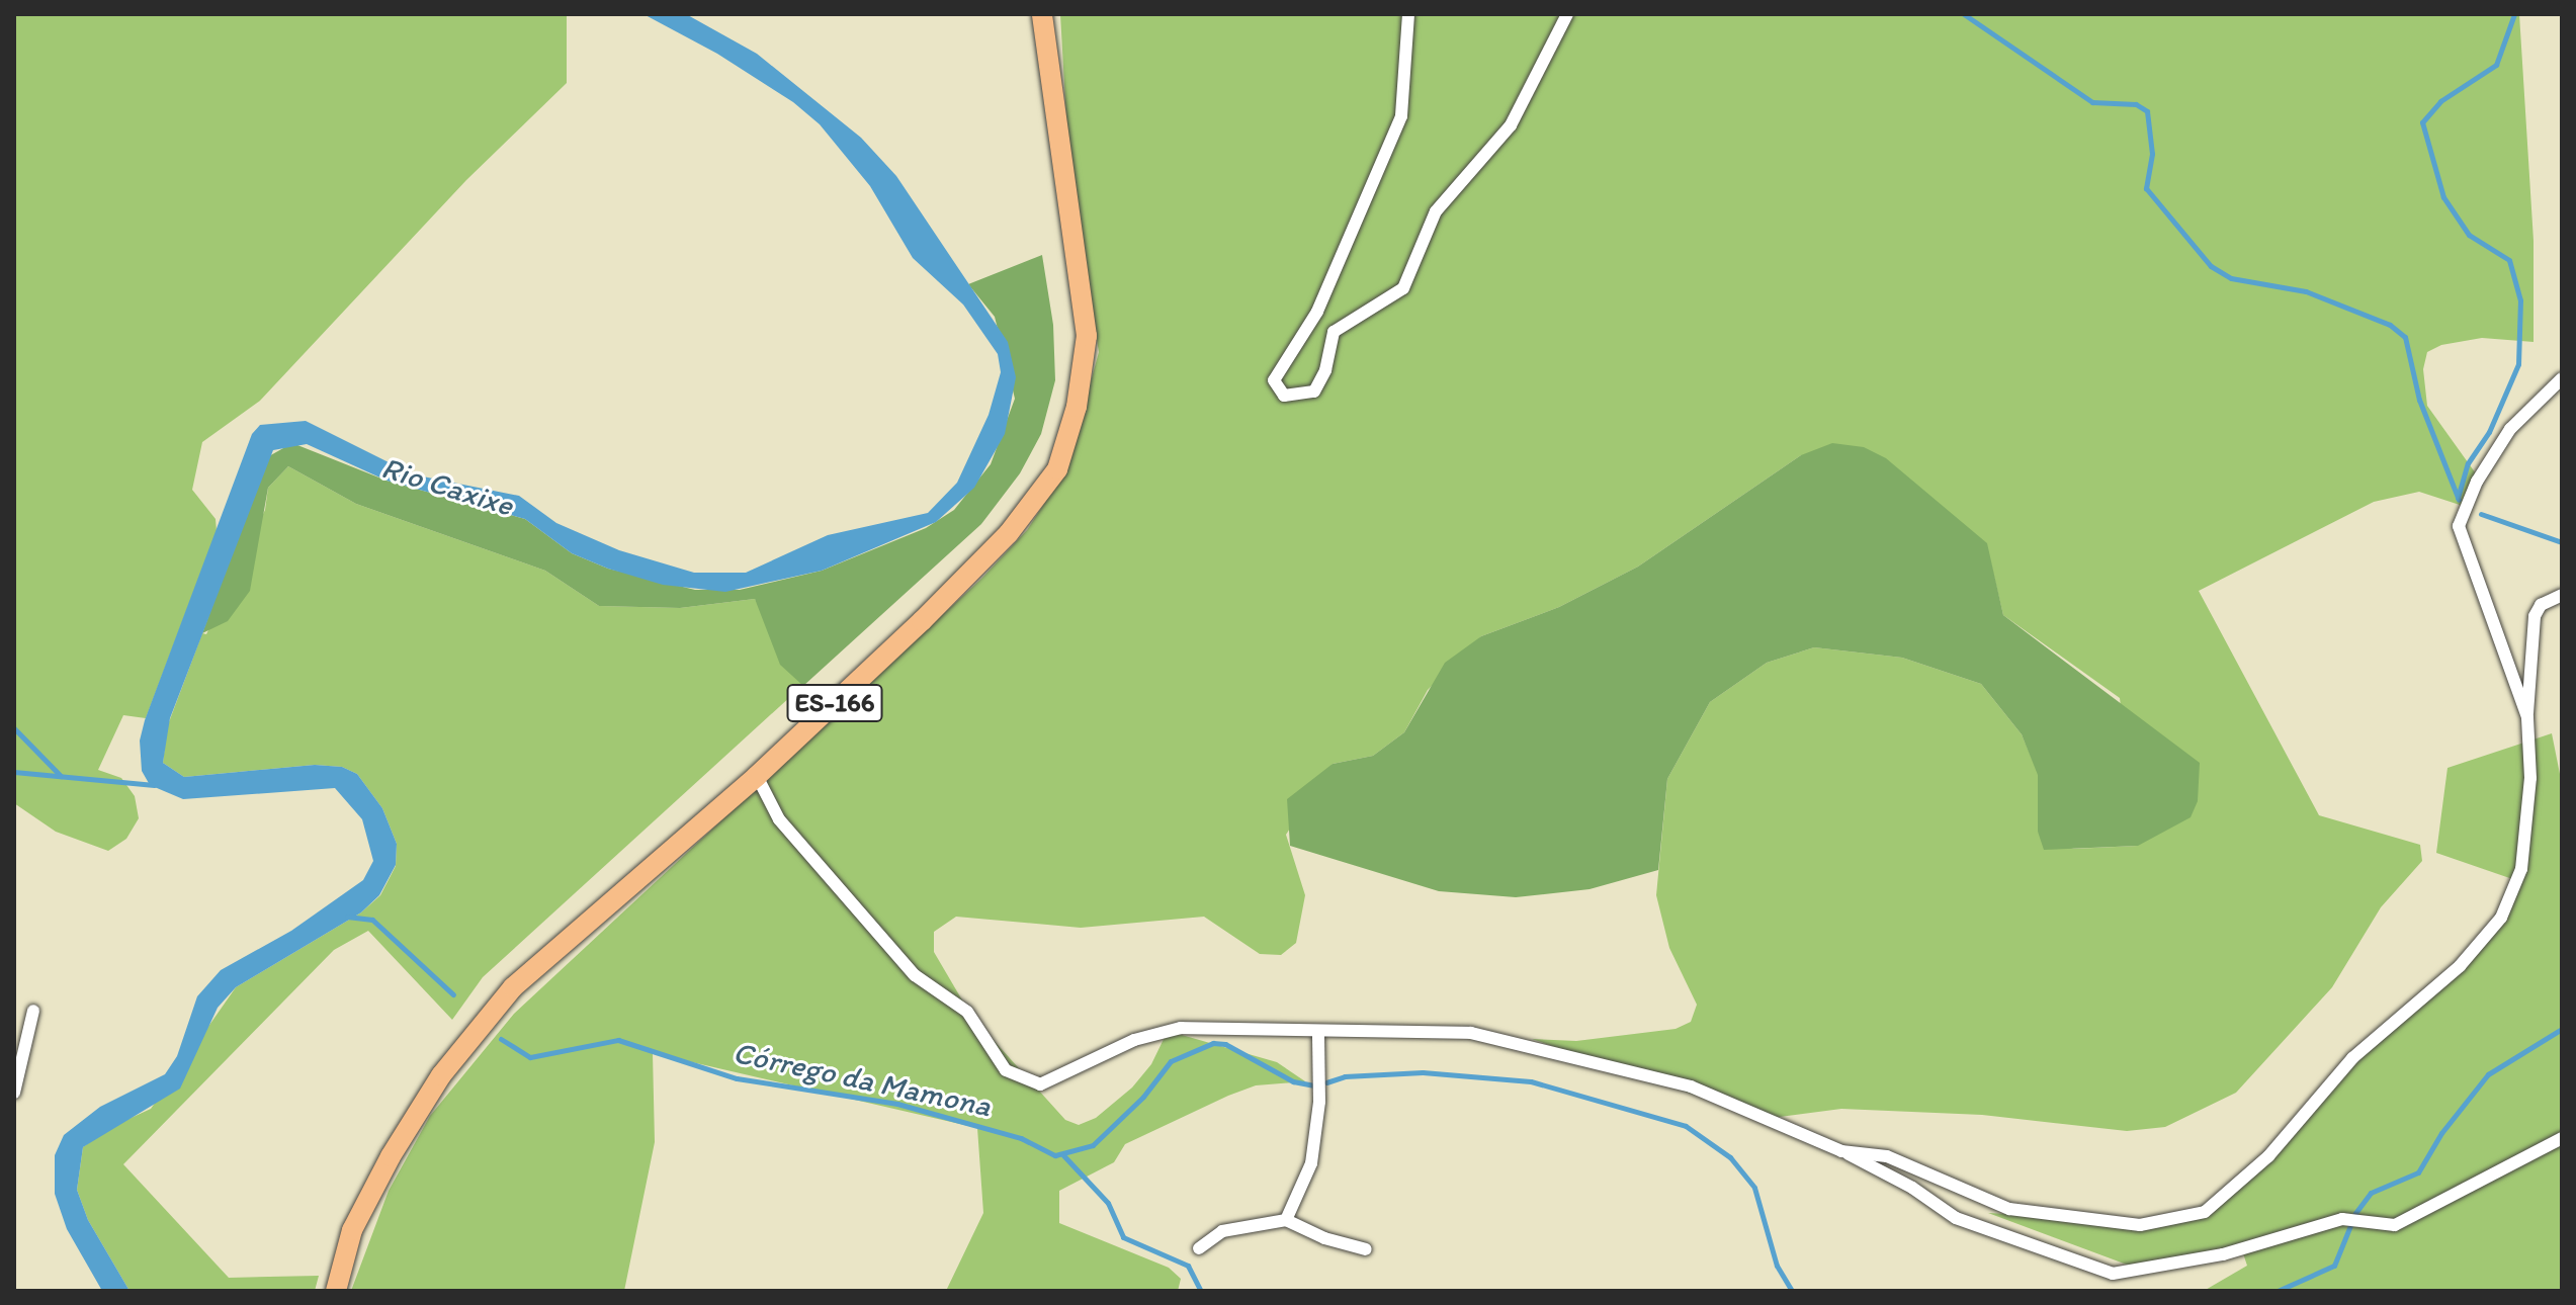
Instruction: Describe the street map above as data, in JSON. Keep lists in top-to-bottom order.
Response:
{
  "streets": {
    "main road": ["ES-166"]
  },
  "water": ["Rio Caxixe", "Córrego da Mamona"]
}
